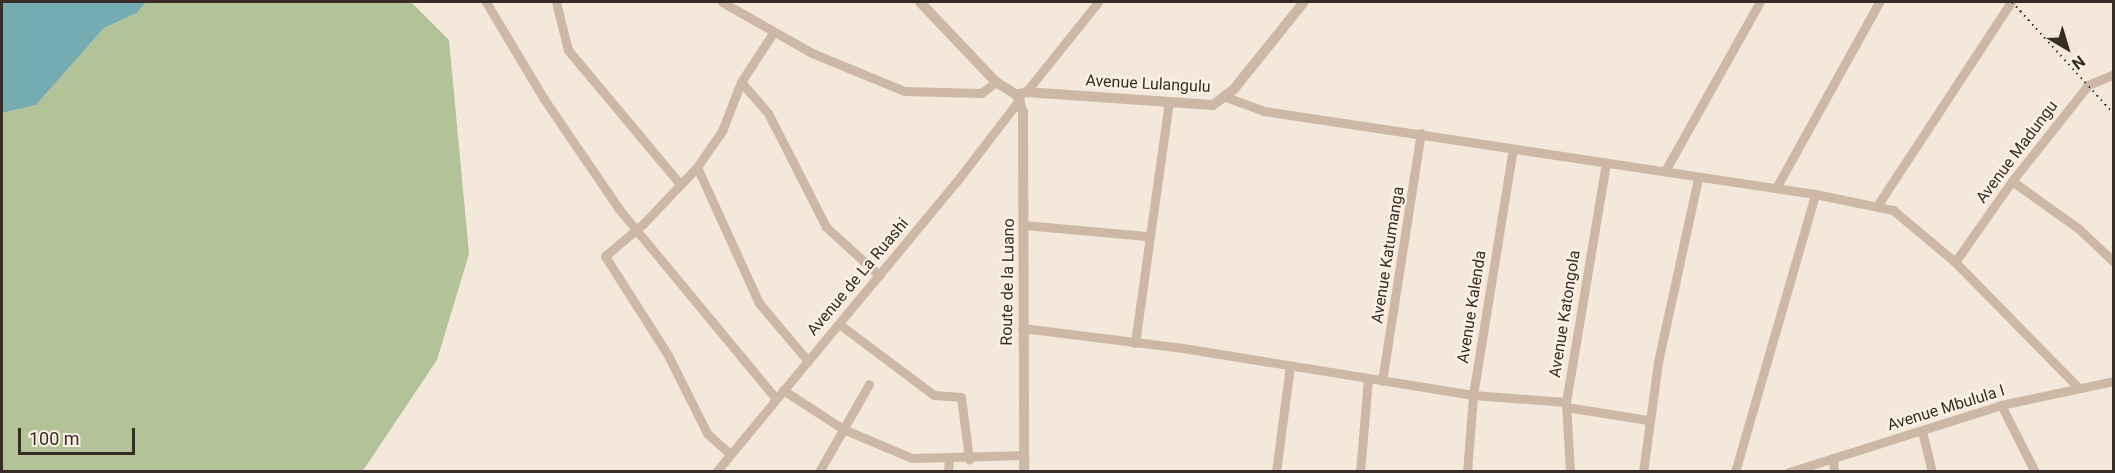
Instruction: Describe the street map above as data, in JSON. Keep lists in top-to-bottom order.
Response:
{
  "streets": {
    "street": [
      "Avenue Lulangulu",
      "Avenue Madungu",
      "Avenue Katumanga",
      "Avenue de La Ruashi",
      "Route de la Luano",
      "Avenue Kalenda",
      "Avenue Katongola",
      "Avenue Mbulula I"
    ]
  },
  "crossings": [
    ["Avenue Lulangulu", "Avenue de La Ruashi"],
    ["Avenue Lulangulu", "Route de la Luano"],
    ["Avenue de La Ruashi", "Route de la Luano"]
  ],
  "scale_bar": "100 m",
  "north": "bottom right"
}
